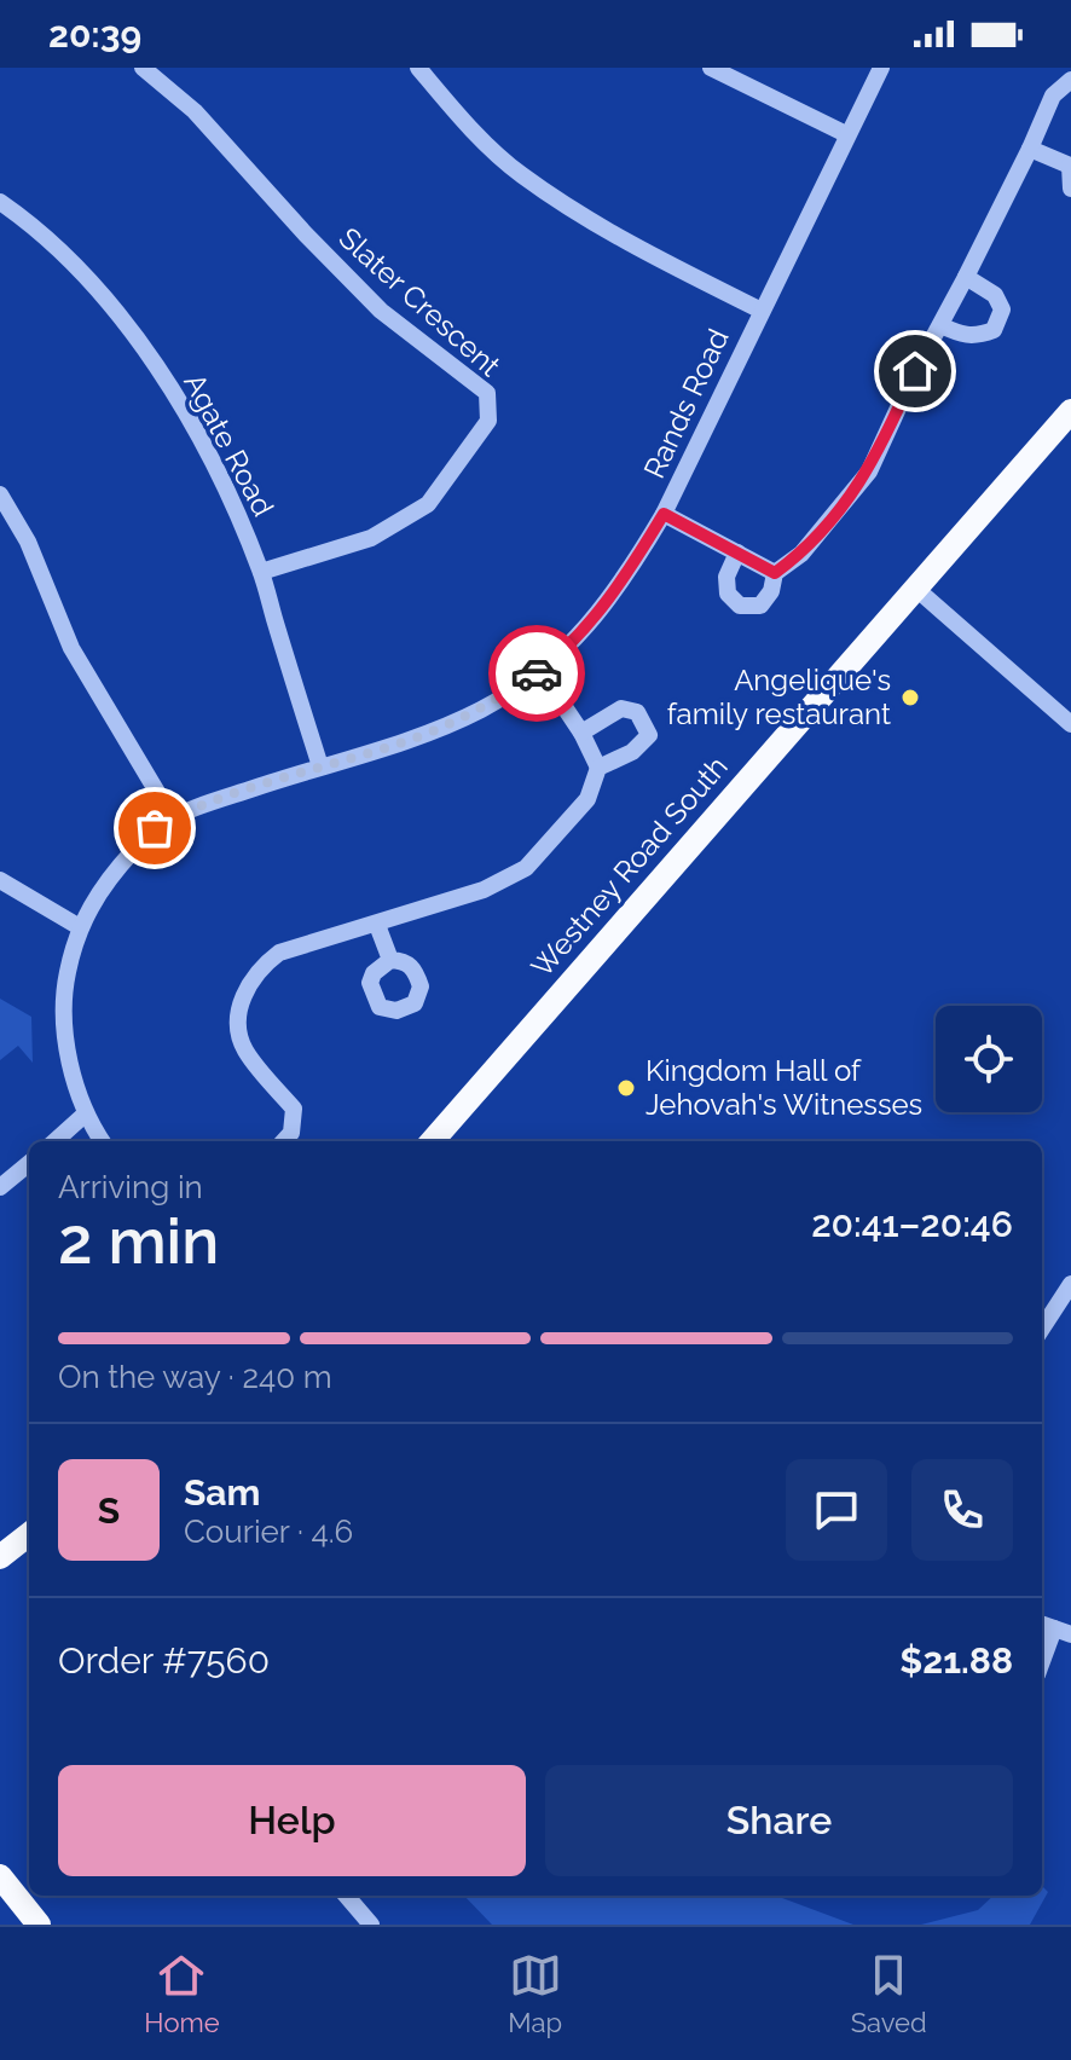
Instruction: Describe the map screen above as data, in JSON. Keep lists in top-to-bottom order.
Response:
{
  "streets": {
    "main road": ["Westney Road South"],
    "street": ["Slater Crescent", "Rands Road", "Agate Road"]
  },
  "crossings": [
    ["Slater Crescent", "Agate Road"],
    ["Rands Road", "Agate Road"]
  ],
  "places": ["Angelique's family restaurant", "Kingdom Hall of Jehovah's Witnesses"],
  "page": {
    "status": "20:39",
    "heading": ["2 min", "Arriving in", "20:41–20:46"],
    "panel": [
      "Sam",
      "Courier · 4.6",
      "Order #7560",
      "$21.88"
    ],
    "bar": "On the way · 240 m",
    "round": "S",
    "buttons": ["Help", "Share"],
    "tabs": ["Home", "Map", "Saved"]
  }
}
